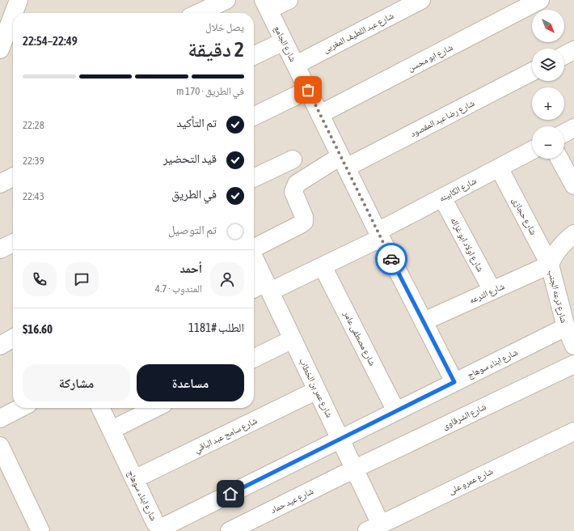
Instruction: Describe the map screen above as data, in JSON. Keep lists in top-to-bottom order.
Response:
{
  "streets": {
    "street": [
      "شارع عبد اللطيف المغربى",
      "شارع الجامع",
      "شارع ابو محسن",
      "شارع رضا عبد المقصود",
      "شارع الكابينه",
      "شارع حجازى",
      "شارع اولاد ابو غزاله",
      "شارع الترعه",
      "شارع ترعه الجنب",
      "شارع مصطفى عامر",
      "شارع ابناء سوهاج",
      "شارع عمر بن الخطاب",
      "شارع الشرقاوى",
      "شارع سامح عبد الباقي",
      "شارع عمرو على",
      "شارع عيد حماد"
    ]
  },
  "crossings": [
    ["شارع عبد اللطيف المغربى", "شارع الجامع"],
    ["شارع الجامع", "شارع ابو محسن"],
    ["شارع الجامع", "شارع رضا عبد المقصود"],
    ["شارع الجامع", "شارع الكابينه"],
    ["شارع الجامع", "شارع الترعه"],
    ["شارع الجامع", "شارع ابناء سوهاج"],
    ["شارع الكابينه", "شارع حجازى"],
    ["شارع الكابينه", "شارع اولاد ابو غزاله"],
    ["شارع الكابينه", "شارع مصطفى عامر"],
    ["شارع الكابينه", "شارع عمر بن الخطاب"],
    ["شارع حجازى", "شارع الترعه"],
    ["شارع حجازى", "شارع ترعه الجنب"],
    ["شارع اولاد ابو غزاله", "شارع الترعه"],
    ["شارع الترعه", "شارع ترعه الجنب"],
    ["شارع ترعه الجنب", "شارع ابناء سوهاج"],
    ["شارع مصطفى عامر", "شارع ابناء سوهاج"],
    ["شارع ابناء سوهاج", "شارع عمر بن الخطاب"],
    ["شارع ابناء سوهاج", "شارع سامح عبد الباقي"],
    ["شارع عمر بن الخطاب", "شارع الشرقاوى"],
    ["شارع عمر بن الخطاب", "شارع سامح عبد الباقي"],
    ["شارع عمر بن الخطاب", "شارع عمرو على"],
    ["شارع عمر بن الخطاب", "شارع عيد حماد"],
    ["شارع الشرقاوى", "شارع عيد حماد"]
  ],
  "north": "bottom right",
  "page": {
    "map_buttons": ["+", "−"],
    "heading": ["2 دقيقة", "يصل خلال", "22:49–22:54"],
    "panel": [
      "أحمد",
      "المندوب · 4.7",
      "الطلب #1181",
      "$16.60"
    ],
    "bar": "في الطريق · 170 m",
    "list": [
      ["تم التأكيد", "22:28"],
      ["قيد التحضير", "22:39"],
      ["في الطريق", "22:43"],
      "تم التوصيل"
    ],
    "buttons": ["مساعدة", "مشاركة"]
  }
}
